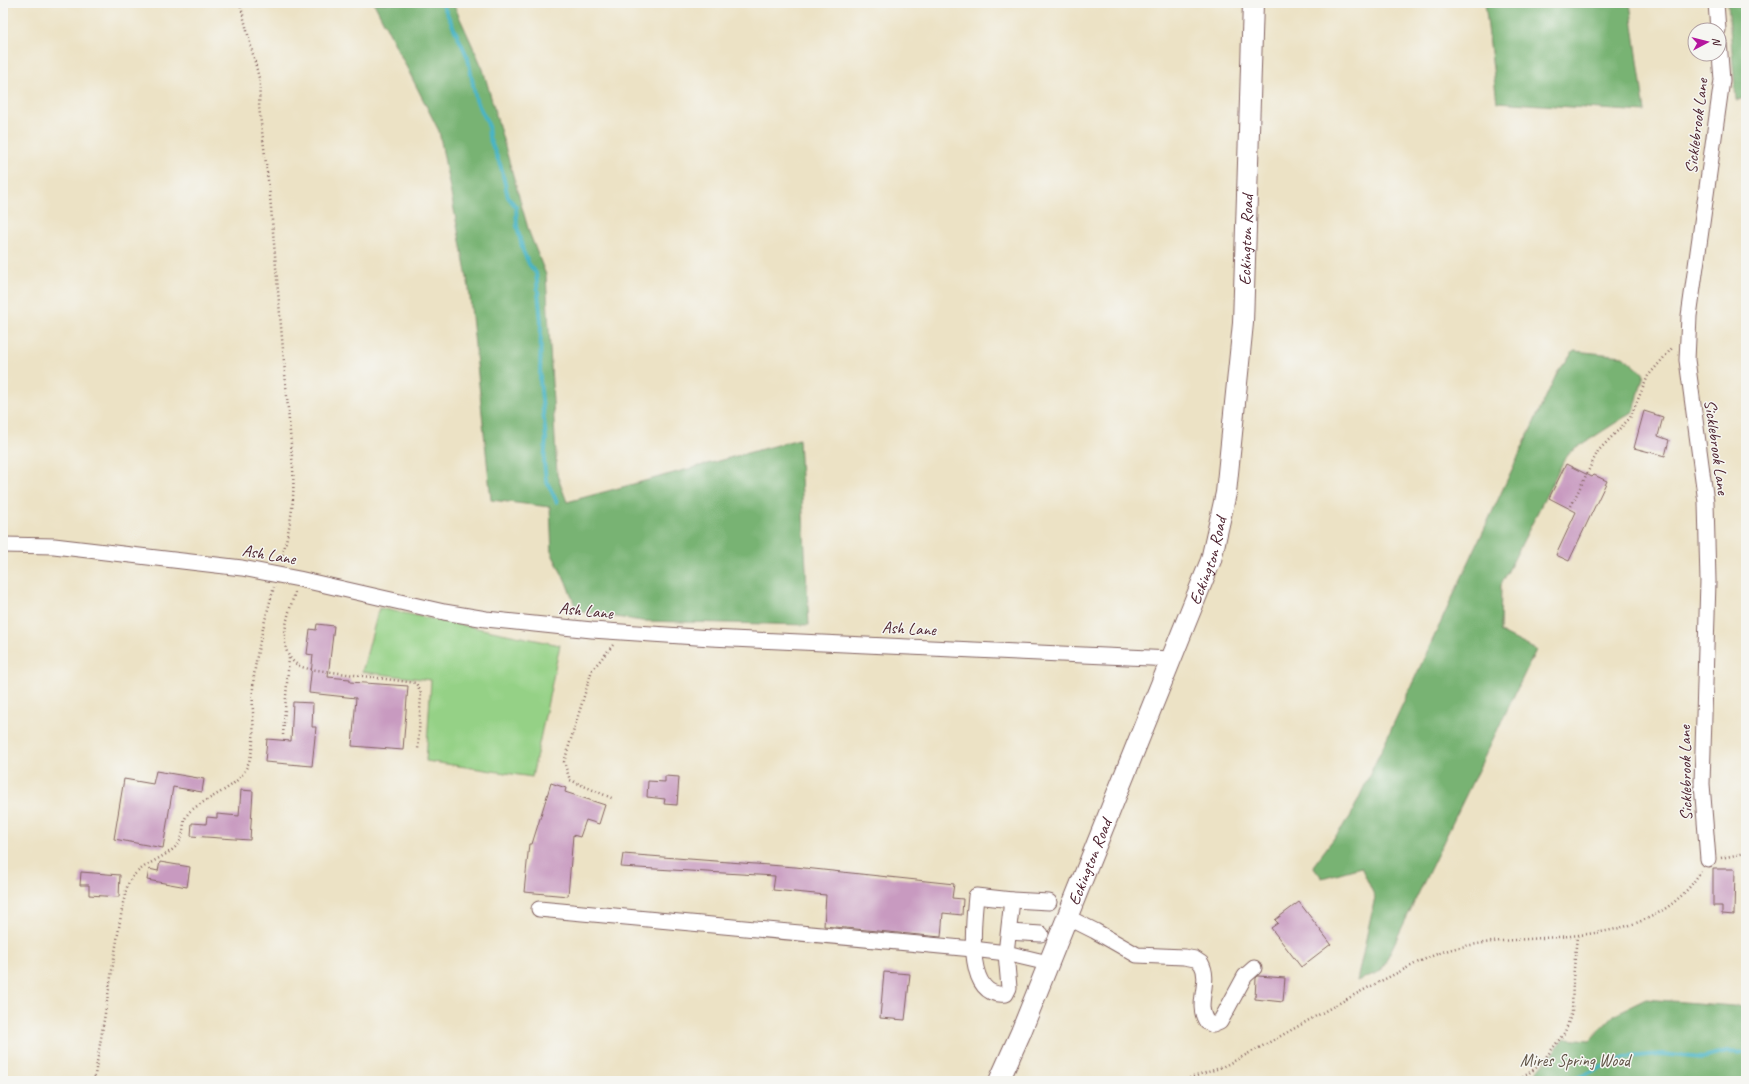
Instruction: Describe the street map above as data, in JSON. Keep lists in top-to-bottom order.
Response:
{
  "streets": {
    "main road": ["Eckington Road"],
    "street": ["Sicklebrook Lane", "Ash Lane"]
  },
  "crossings": [
    ["Eckington Road", "Ash Lane"]
  ],
  "parks": ["Mires Spring Wood"],
  "north": "right"
}
